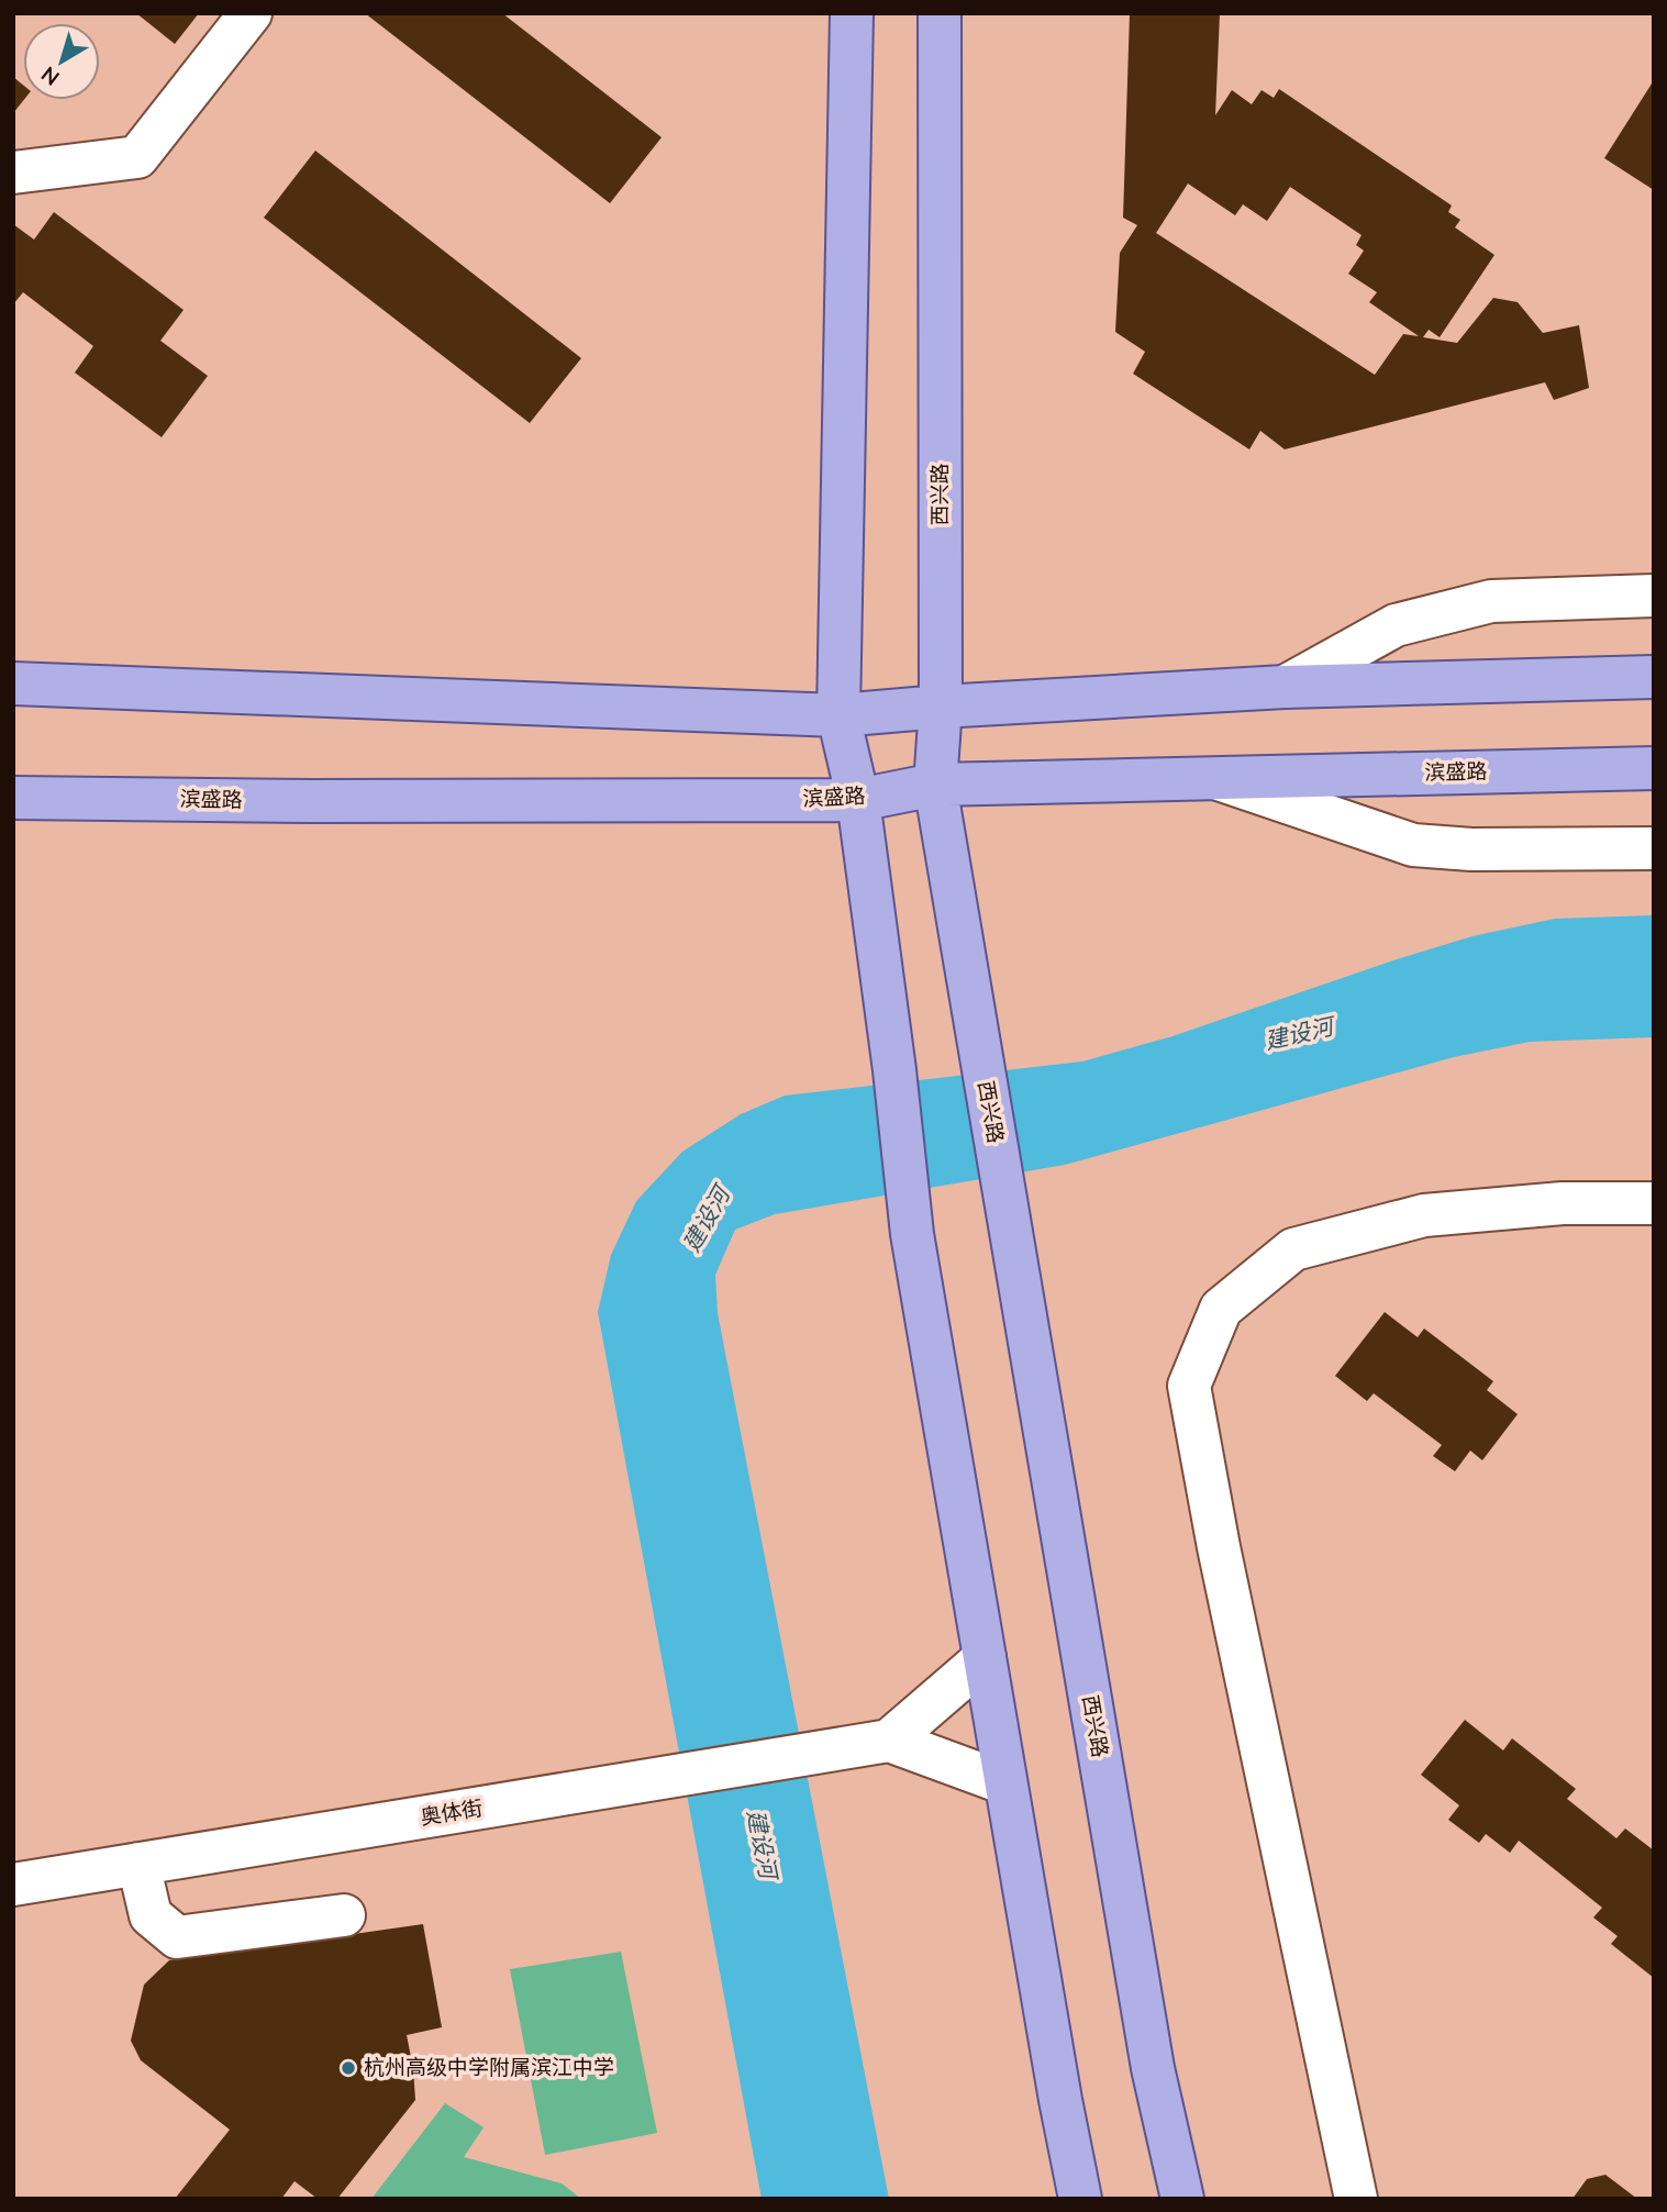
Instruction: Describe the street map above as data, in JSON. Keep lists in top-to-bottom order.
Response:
{
  "streets": {
    "main road": ["西兴路", "滨盛路"],
    "street": ["奥体街"]
  },
  "crossings": [
    ["西兴路", "滨盛路"]
  ],
  "water": ["建设河"],
  "places": ["杭州高级中学附属滨江中学"],
  "north": "bottom left"
}
